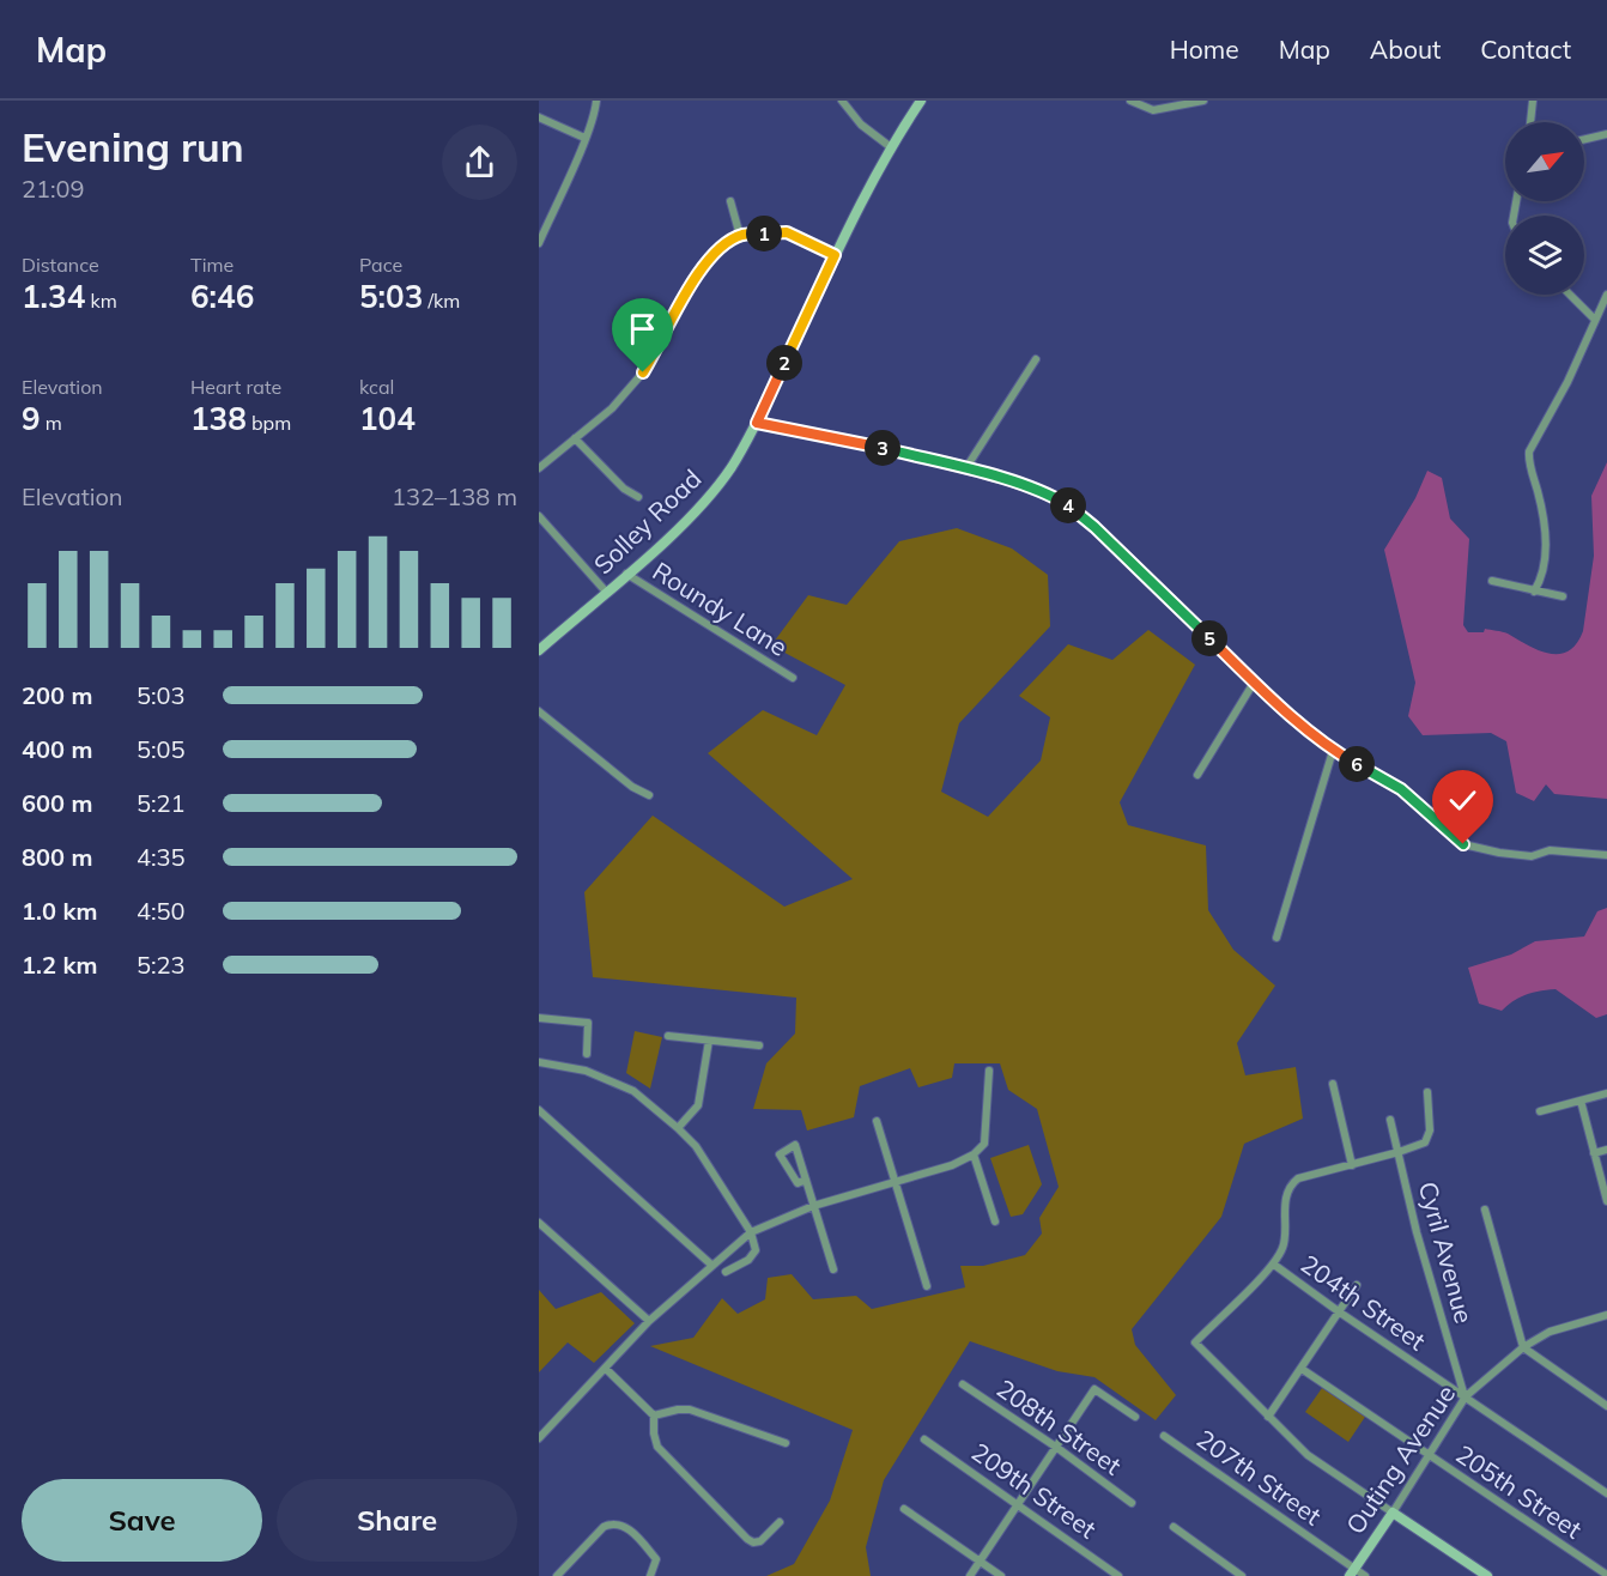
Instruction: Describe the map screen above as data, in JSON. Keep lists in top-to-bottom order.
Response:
{
  "streets": {
    "main road": ["Solley Road", "Outing Avenue"],
    "street": [
      "Roundy Lane",
      "Cyril Avenue",
      "204th Street",
      "208th Street",
      "207th Street",
      "209th Street",
      "205th Street"
    ]
  },
  "crossings": [
    ["Solley Road", "Roundy Lane"],
    ["Cyril Avenue", "204th Street"],
    ["Cyril Avenue", "Outing Avenue"],
    ["204th Street", "Outing Avenue"],
    ["Outing Avenue", "207th Street"],
    ["Outing Avenue", "205th Street"]
  ],
  "north": "top right",
  "page": {
    "header": "Map",
    "nav": [
      "Home",
      "Map",
      "About",
      "Contact"
    ],
    "heading": ["Evening run", "21:09"],
    "pins": [
      "1",
      "2",
      "3",
      "4",
      "5",
      "6"
    ],
    "stats": [
      ["Distance", "1.34 km"],
      ["Time", "6:46"],
      ["Pace", "5:03 /km"],
      ["Elevation", "9 m"],
      ["Heart rate", "138 bpm"],
      ["kcal", "104"]
    ],
    "chart": ["Elevation", "132–138 m"],
    "list": [
      {
        "name": "200 m",
        "note": "5:03"
      },
      {
        "name": "400 m",
        "note": "5:05"
      },
      {
        "name": "600 m",
        "note": "5:21"
      },
      {
        "name": "800 m",
        "note": "4:35"
      },
      {
        "name": "1.0 km",
        "note": "4:50"
      },
      {
        "name": "1.2 km",
        "note": "5:23"
      }
    ],
    "buttons": ["Save", "Share"]
  }
}
